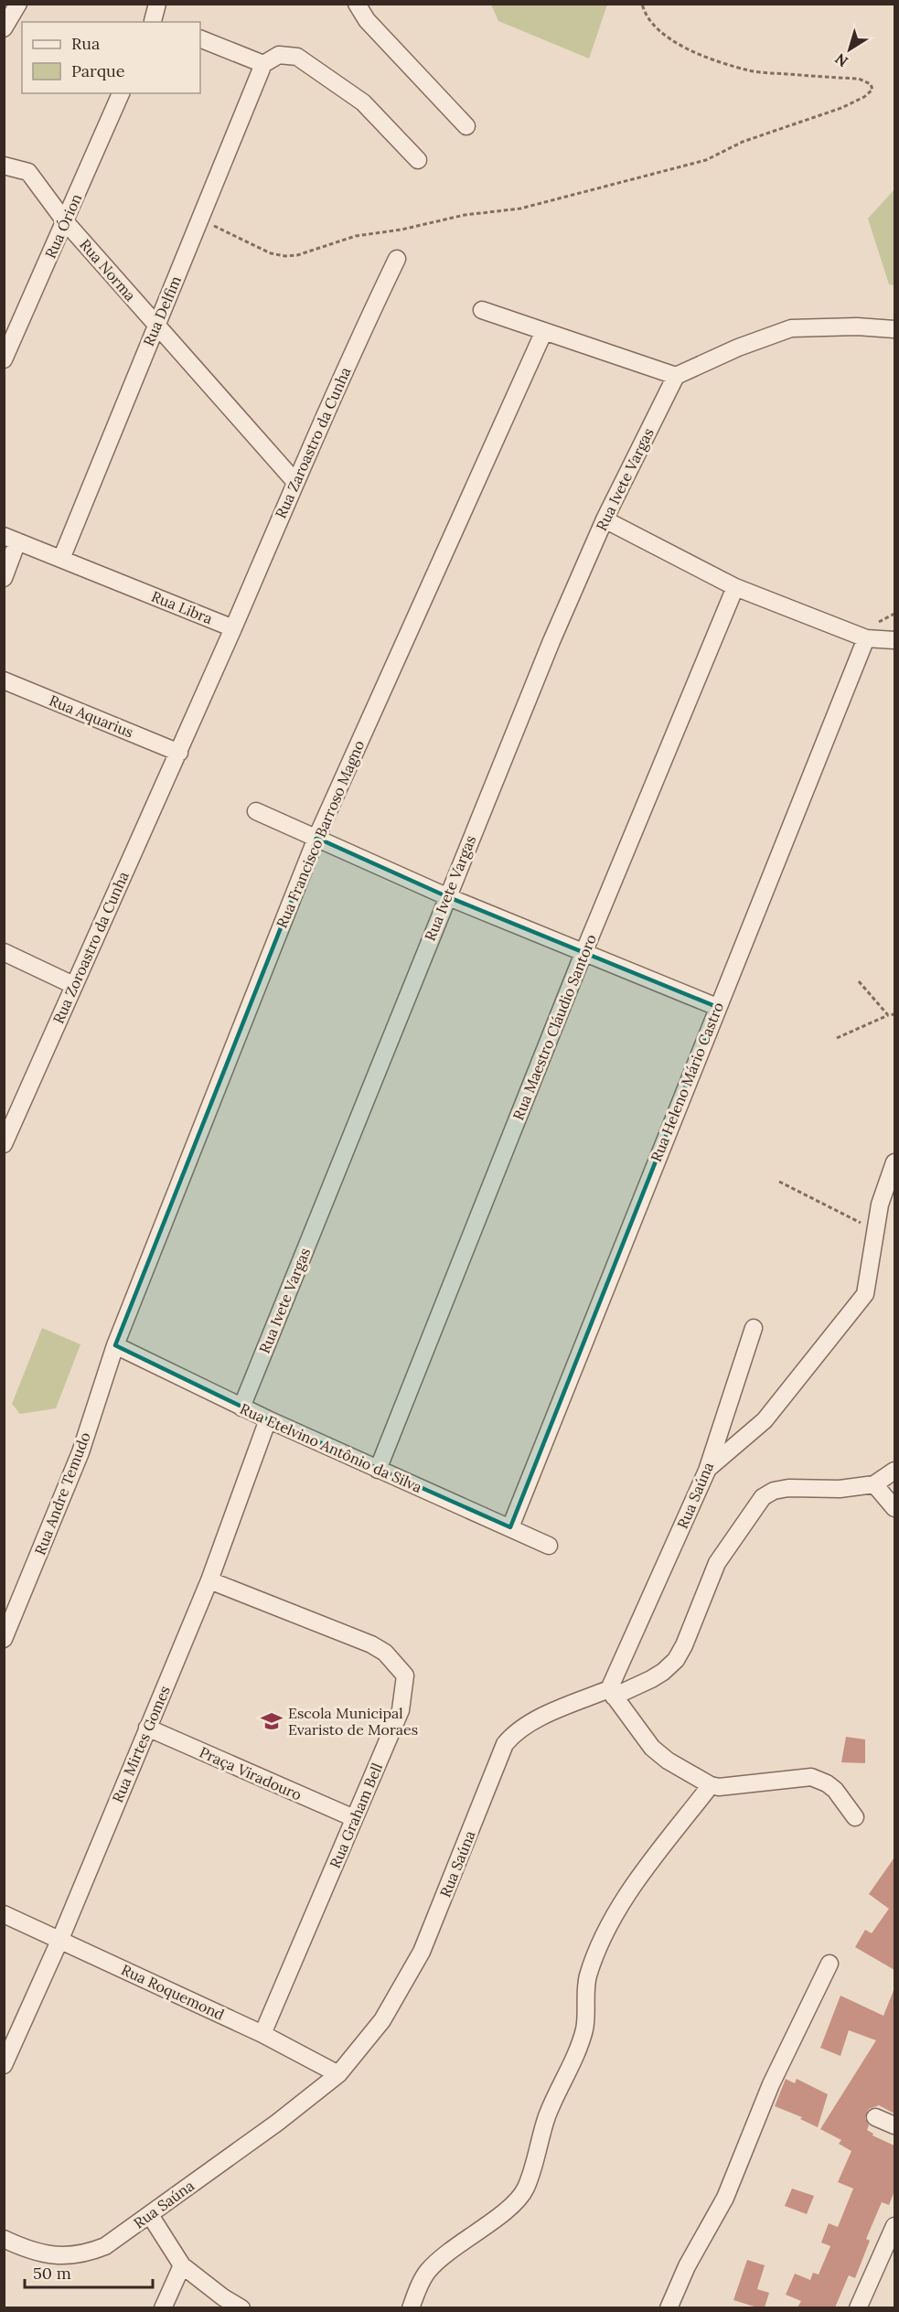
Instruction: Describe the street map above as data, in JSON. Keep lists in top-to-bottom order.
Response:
{
  "streets": {
    "street": [
      "Rua Órion",
      "Rua Norma",
      "Rua Delfim",
      "Rua Zaroastro da Cunha",
      "Rua Ivete Vargas",
      "Rua Libra",
      "Rua Aquarius",
      "Rua Francisco Barroso Magno",
      "Rua Zoroastro da Cunha",
      "Rua Maestro Cláudio Santoro",
      "Rua Heleno Mário Castro",
      "Rua Etelvino Antônio da Silva",
      "Rua Andre Temudo",
      "Rua Saúna",
      "Rua Mirtes Gomes",
      "Praça Viradouro",
      "Rua Graham Bell",
      "Rua Roquemond"
    ]
  },
  "crossings": [
    ["Rua Órion", "Rua Norma"],
    ["Rua Norma", "Rua Delfim"],
    ["Rua Norma", "Rua Zaroastro da Cunha"],
    ["Rua Delfim", "Rua Libra"],
    ["Rua Zaroastro da Cunha", "Rua Libra"],
    ["Rua Ivete Vargas", "Rua Etelvino Antônio da Silva"],
    ["Rua Aquarius", "Rua Zoroastro da Cunha"],
    ["Rua Francisco Barroso Magno", "Rua Etelvino Antônio da Silva"],
    ["Rua Francisco Barroso Magno", "Rua Andre Temudo"],
    ["Rua Maestro Cláudio Santoro", "Rua Etelvino Antônio da Silva"],
    ["Rua Heleno Mário Castro", "Rua Etelvino Antônio da Silva"],
    ["Rua Etelvino Antônio da Silva", "Rua Andre Temudo"],
    ["Rua Etelvino Antônio da Silva", "Rua Mirtes Gomes"],
    ["Rua Saúna", "Rua Roquemond"],
    ["Rua Mirtes Gomes", "Praça Viradouro"],
    ["Rua Mirtes Gomes", "Rua Graham Bell"],
    ["Rua Mirtes Gomes", "Rua Roquemond"],
    ["Praça Viradouro", "Rua Graham Bell"],
    ["Rua Graham Bell", "Rua Roquemond"]
  ],
  "places": {
    "school or university": ["Escola Municipal Evaristo de Moraes"]
  },
  "legend": ["Rua", "Parque"],
  "scale_bar": "50 m",
  "north": "bottom left"
}
